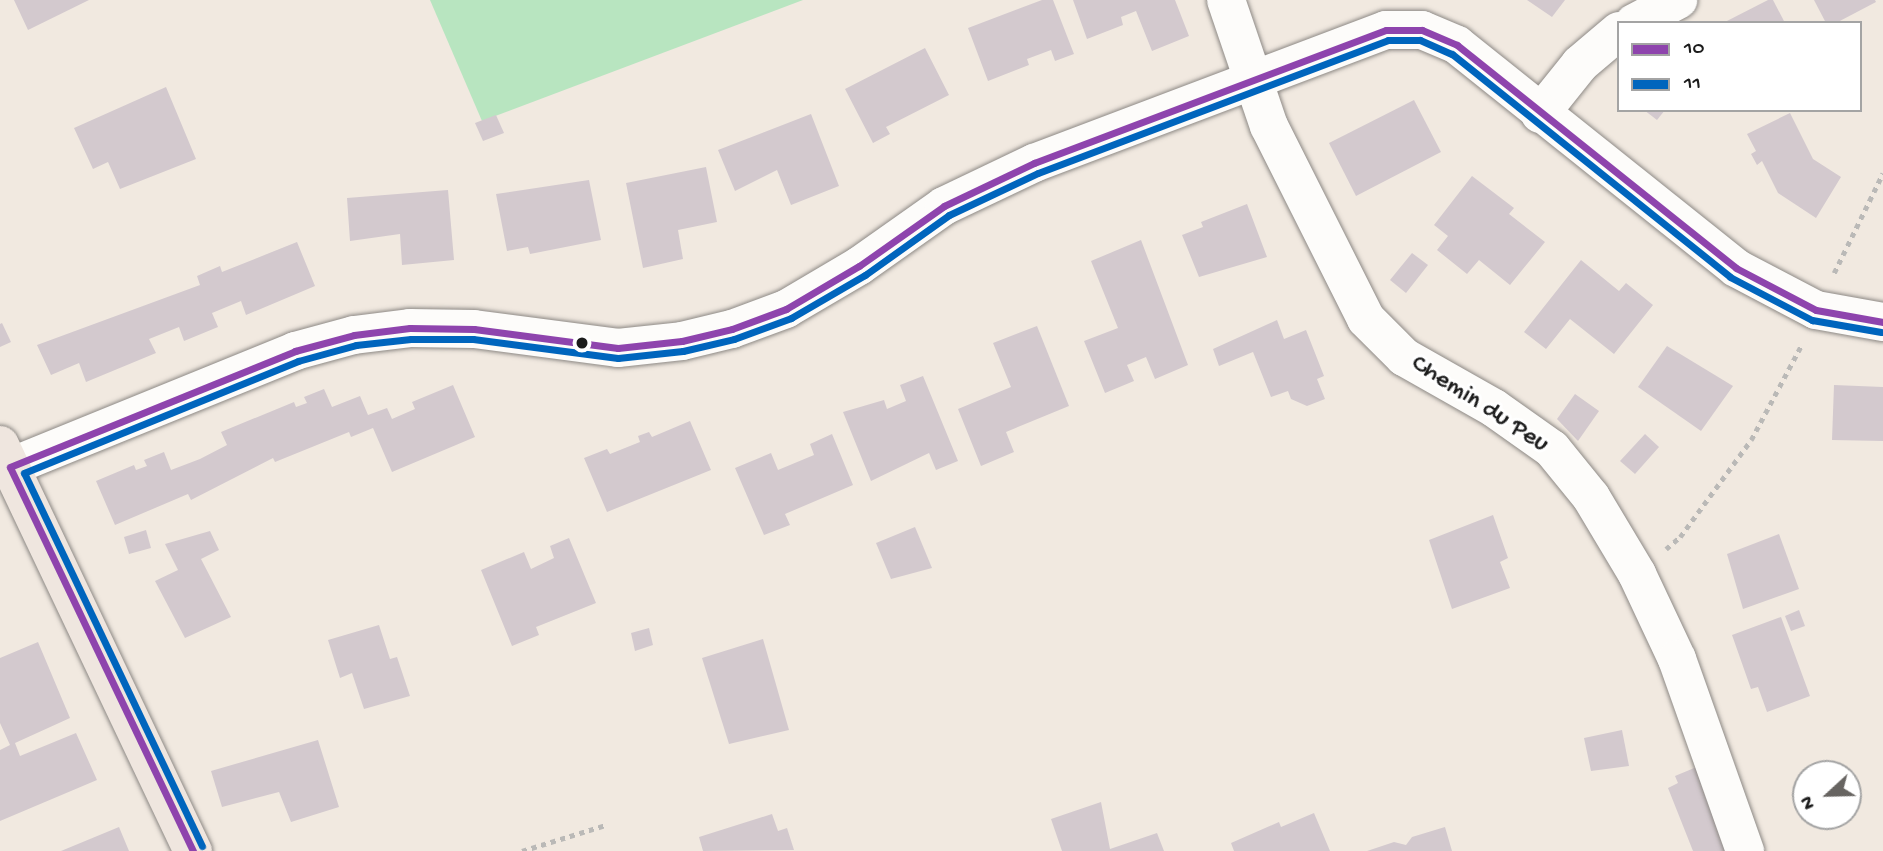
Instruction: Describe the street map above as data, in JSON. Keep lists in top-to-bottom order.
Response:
{
  "streets": {
    "street": ["Chemin du Peu"]
  },
  "lines": ["transit line 10", "transit line 11"],
  "legend": ["10", "11"],
  "north": "left"
}
